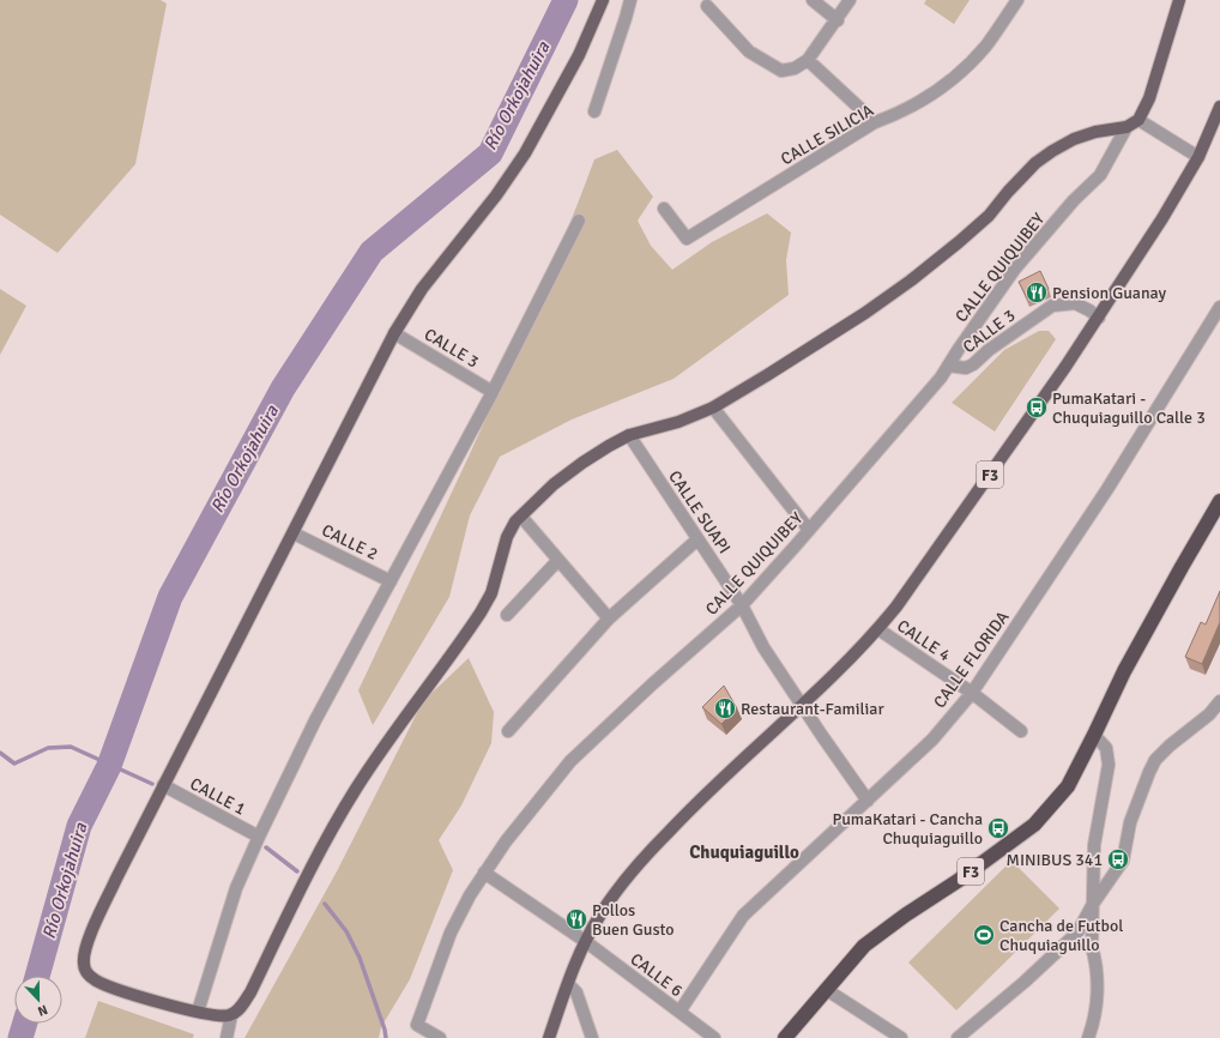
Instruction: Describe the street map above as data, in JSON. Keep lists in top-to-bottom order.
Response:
{
  "streets": {
    "highway": ["F3"],
    "street": [
      "CALLE SILICIA",
      "CALLE QUIQUIBEY",
      "CALLE 3",
      "CALLE SUAPI",
      "CALLE 2",
      "CALLE 4",
      "CALLE FLORIDA",
      "CALLE 1",
      "CALLE 6"
    ]
  },
  "crossings": [
    ["CALLE QUIQUIBEY", "CALLE 3"],
    ["CALLE QUIQUIBEY", "CALLE SUAPI"],
    ["CALLE QUIQUIBEY", "CALLE 6"],
    ["CALLE 3", "F3"],
    ["F3", "CALLE SUAPI"],
    ["F3", "CALLE 4"],
    ["F3", "CALLE 6"],
    ["CALLE SUAPI", "CALLE FLORIDA"],
    ["CALLE 4", "CALLE FLORIDA"],
    ["CALLE FLORIDA", "CALLE 6"]
  ],
  "districts": ["Chuquiaguillo"],
  "water": ["Río Orkojahuira"],
  "places": {
    "restaurant": ["Pension Guanay", "Restaurant-Familiar", "Pollos Buen Gusto"],
    "bus stop": ["PumaKatari - Chuquiaguillo Calle 3", "PumaKatari - Cancha Chuquiaguillo", "MINIBUS 341"],
    "sports": ["Cancha de Futbol Chuquiaguillo"]
  },
  "north": "bottom"
}
